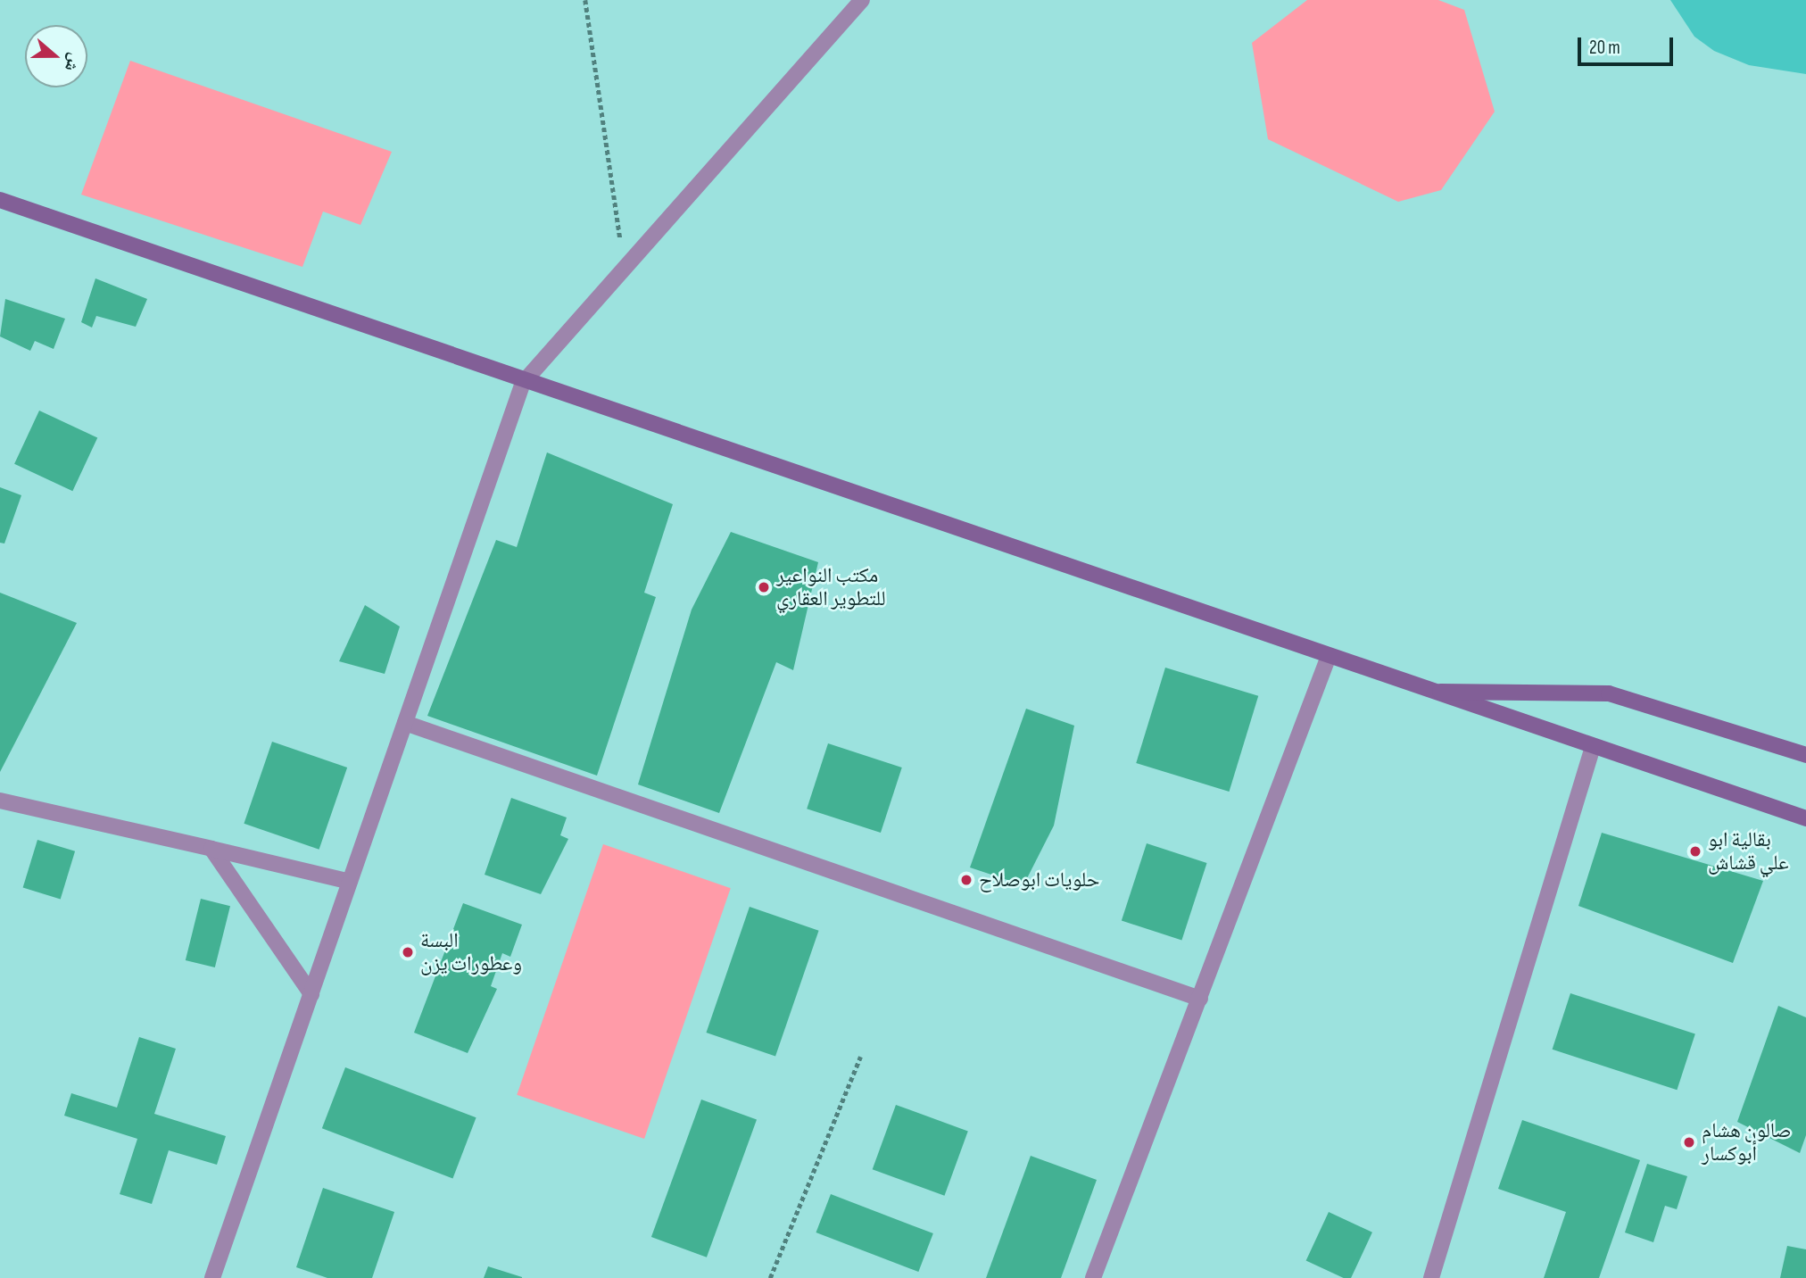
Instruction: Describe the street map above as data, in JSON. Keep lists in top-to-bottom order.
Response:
{
  "places": [
    "مكتب النواعير للتطوير العقاري",
    "بقالية ابو علي قشاش",
    "حلويات ابوصلاح",
    "البسة وعطورات يزن",
    "صالون هشام أبوكسار"
  ],
  "scale_bar": "20 m",
  "north": "right"
}
